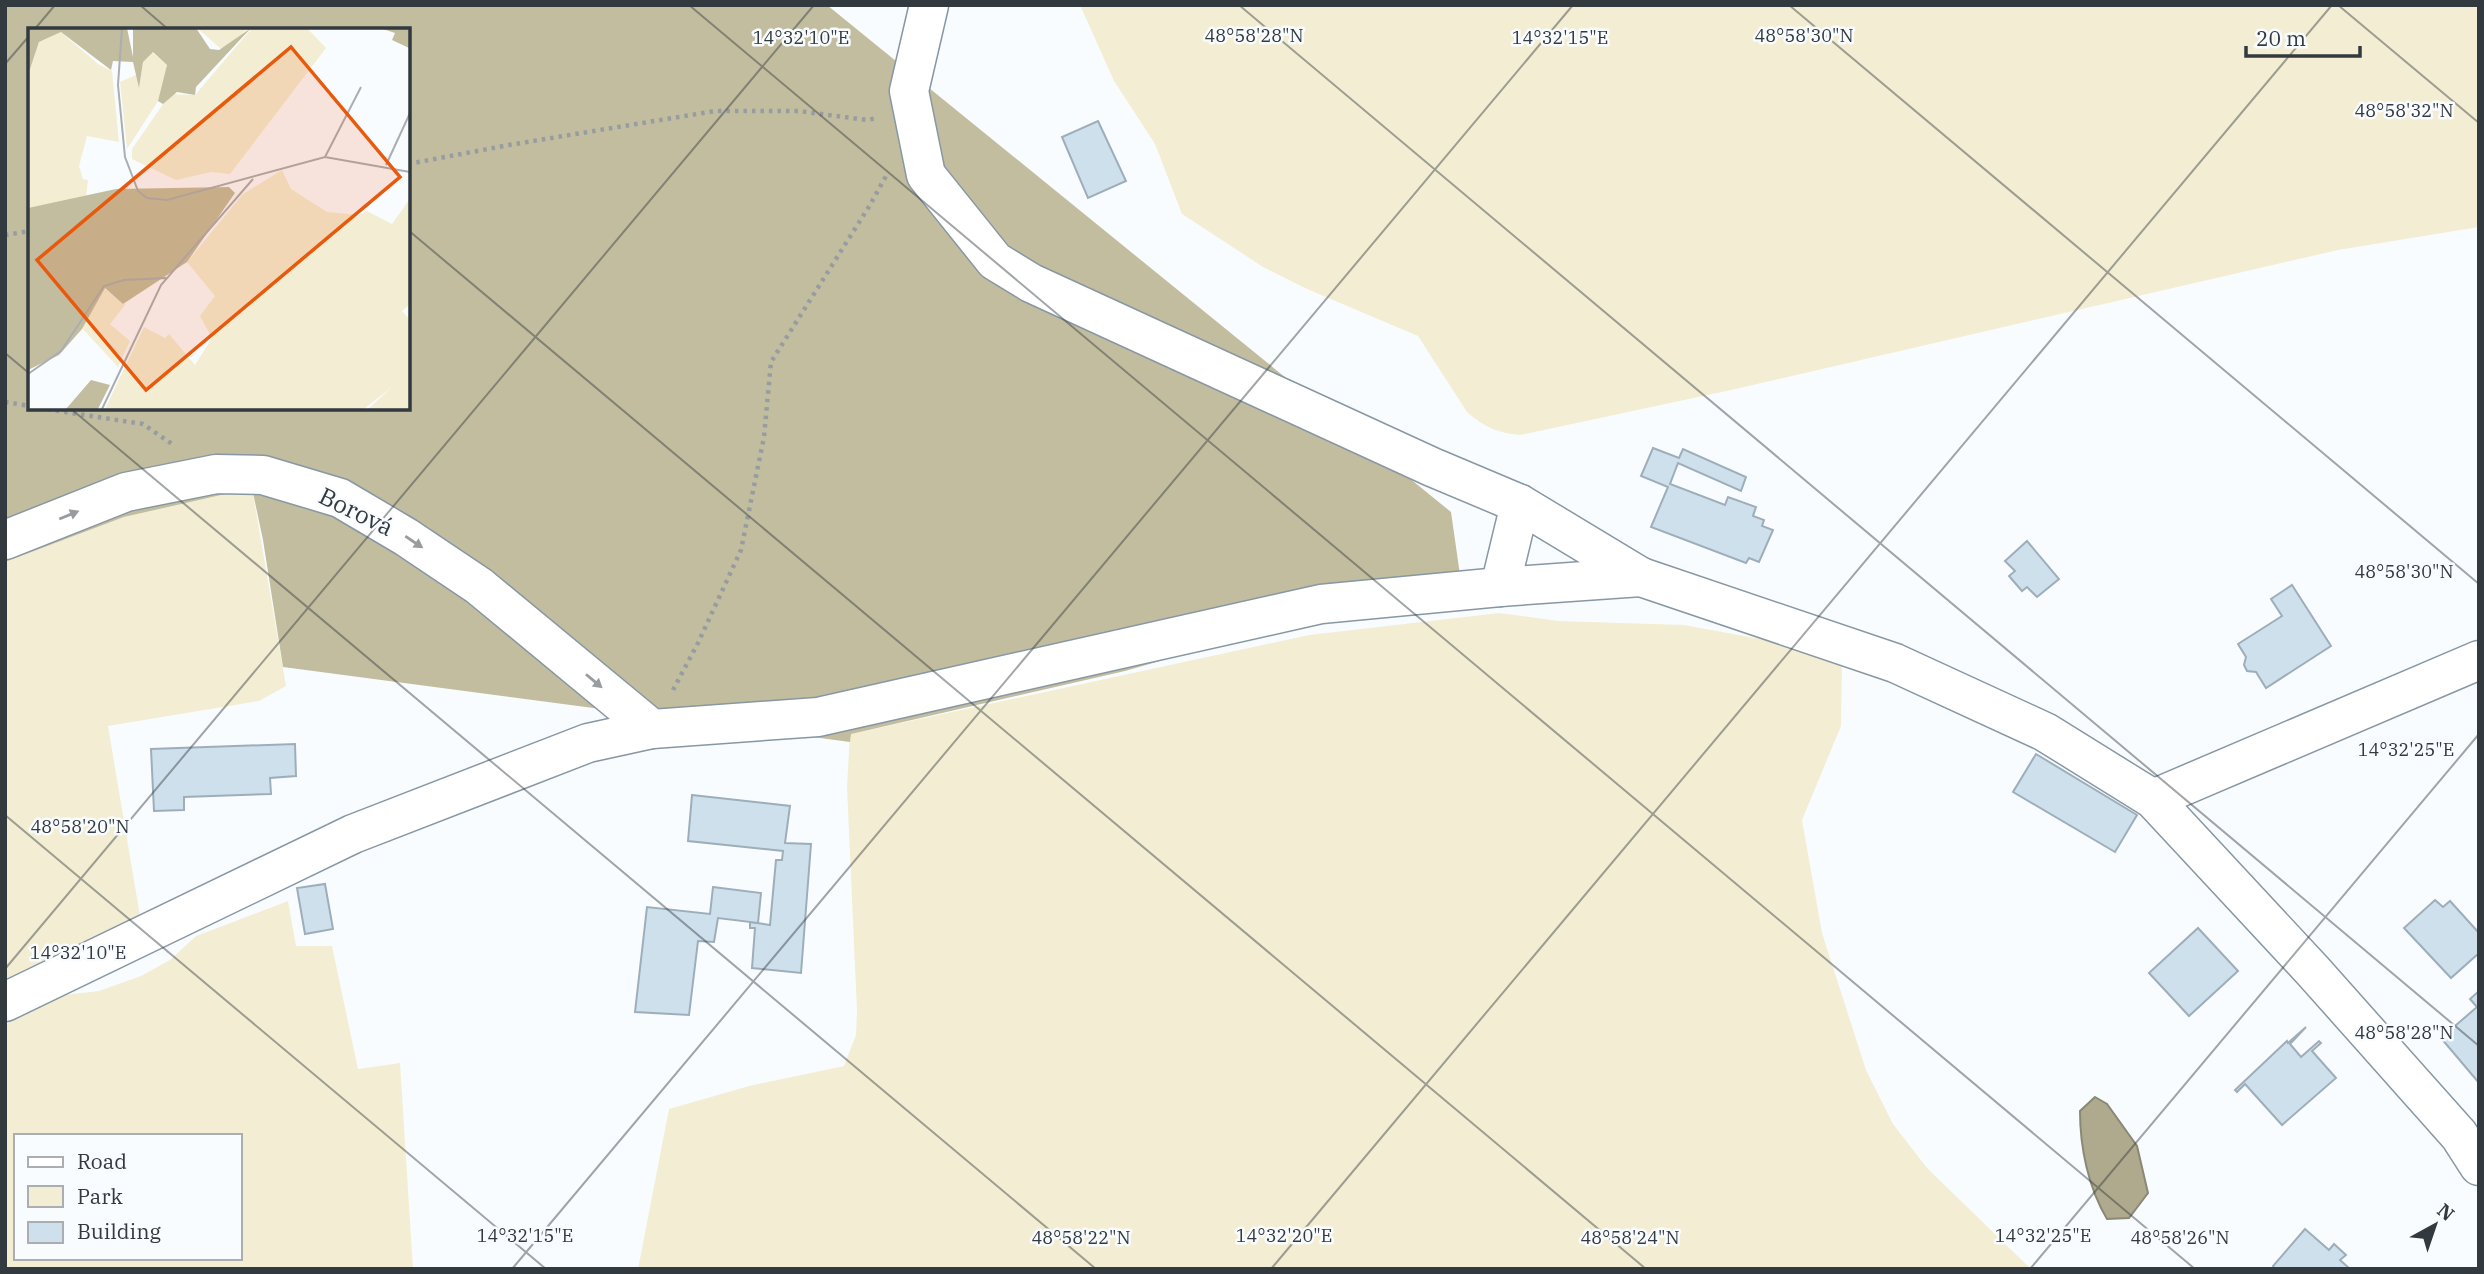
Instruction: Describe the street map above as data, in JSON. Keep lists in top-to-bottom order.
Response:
{
  "streets": {
    "street": ["Borová"]
  },
  "one_way": ["Borová"],
  "legend": ["Road", "Park", "Building"],
  "scale_bar": "20 m",
  "north": "top right",
  "coordinates": [
    "48°58'28\"N",
    "48°58'30\"N",
    "14°32'10\"E",
    "14°32'15\"E",
    "48°58'32\"N",
    "14°32'25\"E",
    "48°58'20\"N",
    "14°32'20\"E",
    "48°58'22\"N",
    "48°58'24\"N",
    "48°58'26\"N"
  ]
}
